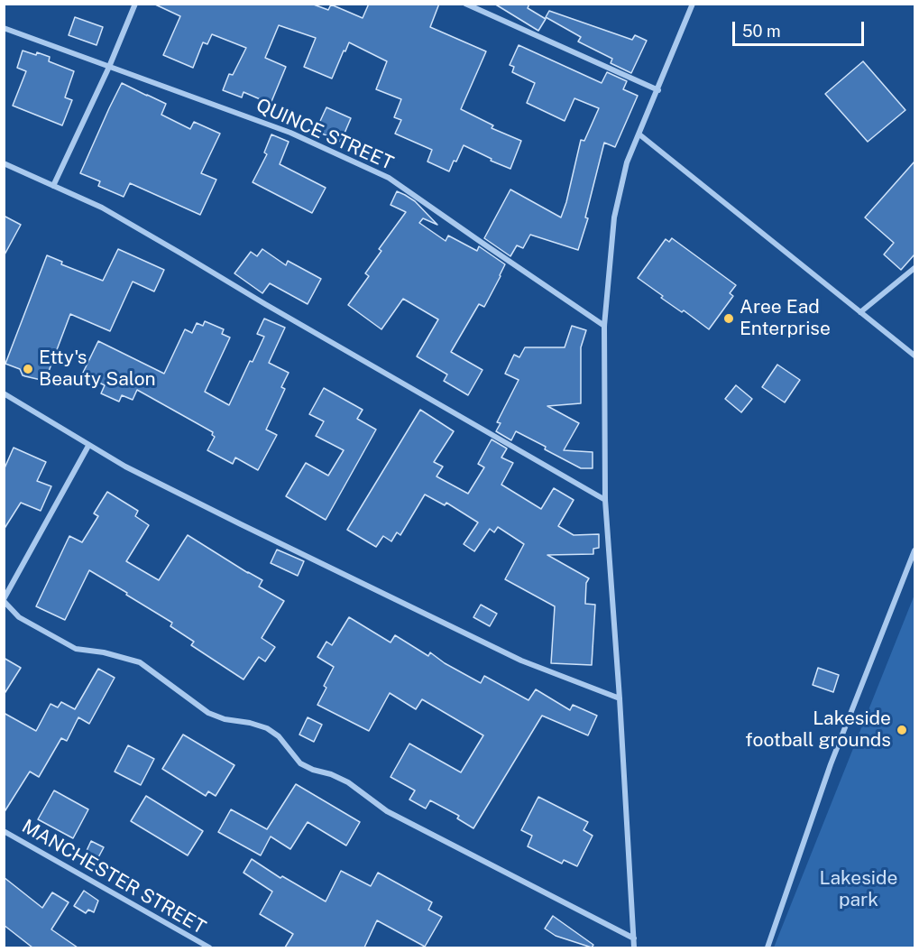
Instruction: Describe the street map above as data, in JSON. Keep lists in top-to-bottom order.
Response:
{
  "streets": {
    "street": ["QUINCE STREET", "MANCHESTER STREET"]
  },
  "parks": ["Lakeside park"],
  "places": ["Aree Ead Enterprise", "Etty's Beauty Salon", "Lakeside football grounds"],
  "scale_bar": "50 m"
}
